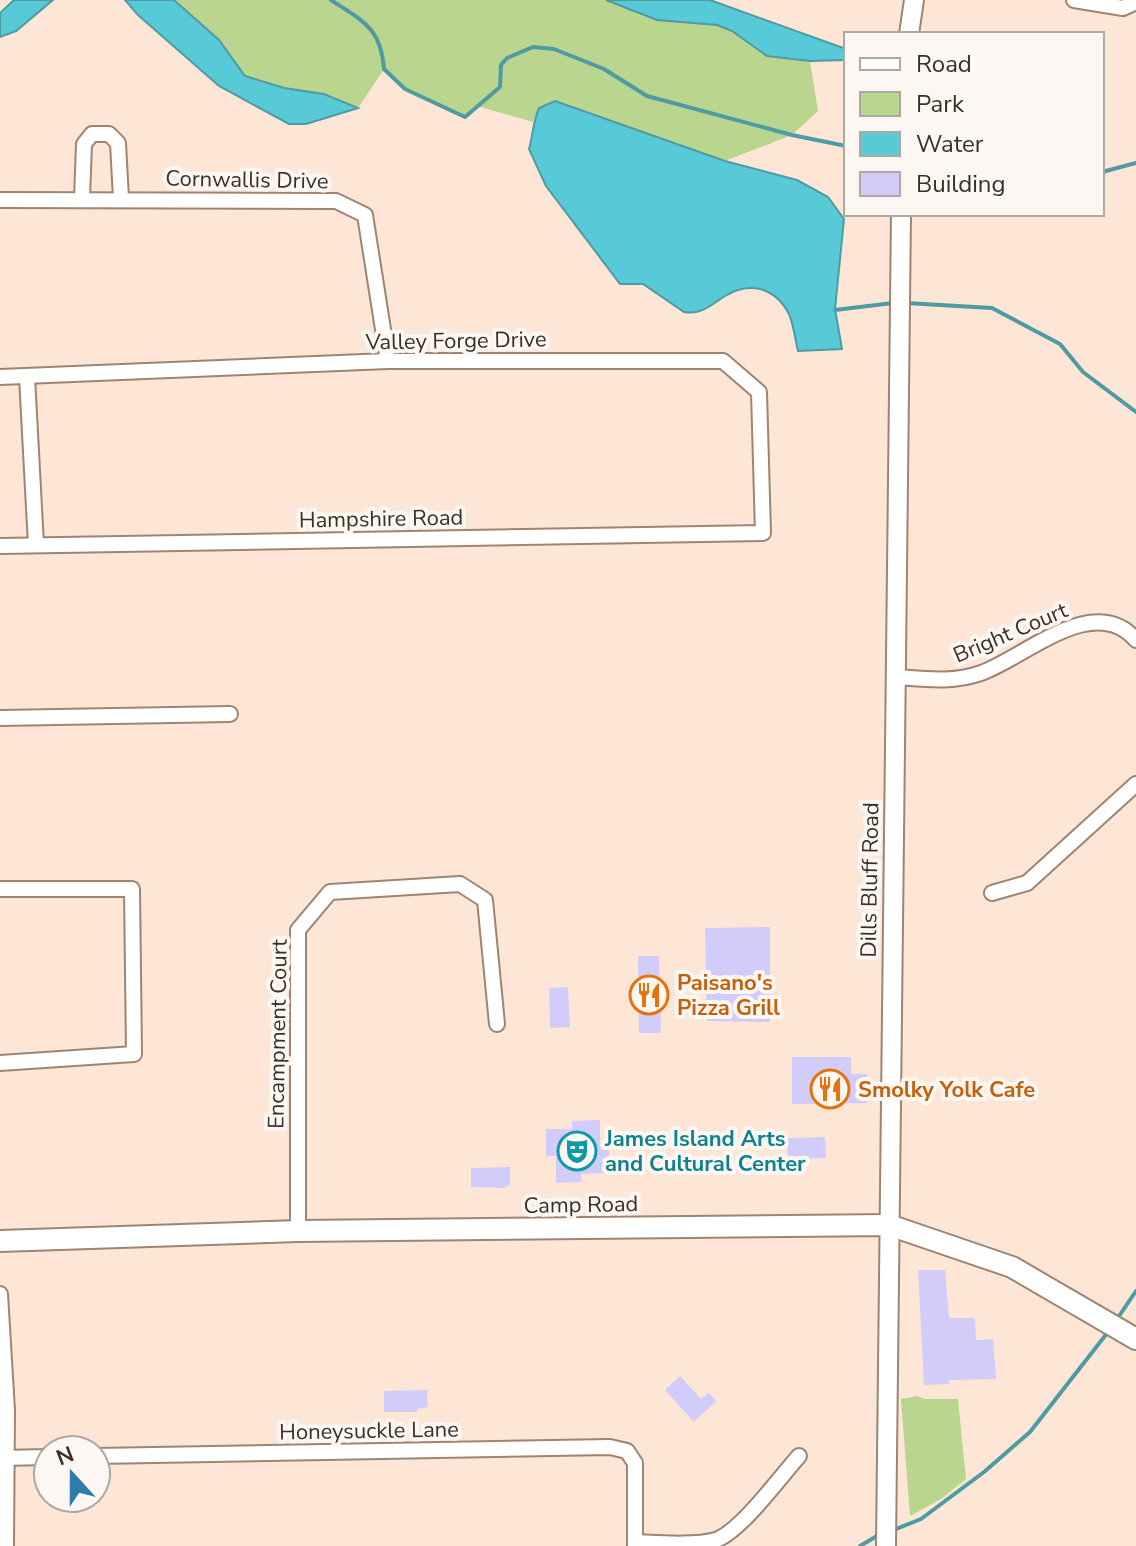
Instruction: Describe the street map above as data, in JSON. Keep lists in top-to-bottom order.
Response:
{
  "streets": {
    "main road": ["Camp Road"],
    "street": [
      "Cornwallis Drive",
      "Valley Forge Drive",
      "Hampshire Road",
      "Bright Court",
      "Dills Bluff Road",
      "Encampment Court",
      "Honeysuckle Lane"
    ]
  },
  "crossings": [
    ["Cornwallis Drive", "Valley Forge Drive"],
    ["Valley Forge Drive", "Hampshire Road"],
    ["Bright Court", "Dills Bluff Road"],
    ["Dills Bluff Road", "Camp Road"],
    ["Encampment Court", "Camp Road"]
  ],
  "places": {
    "restaurant": ["Paisano's Pizza Grill", "Smolky Yolk Cafe"],
    "theatre": ["James Island Arts and Cultural Center"]
  },
  "legend": [
    "Road",
    "Park",
    "Water",
    "Building"
  ],
  "north": "top"
}
